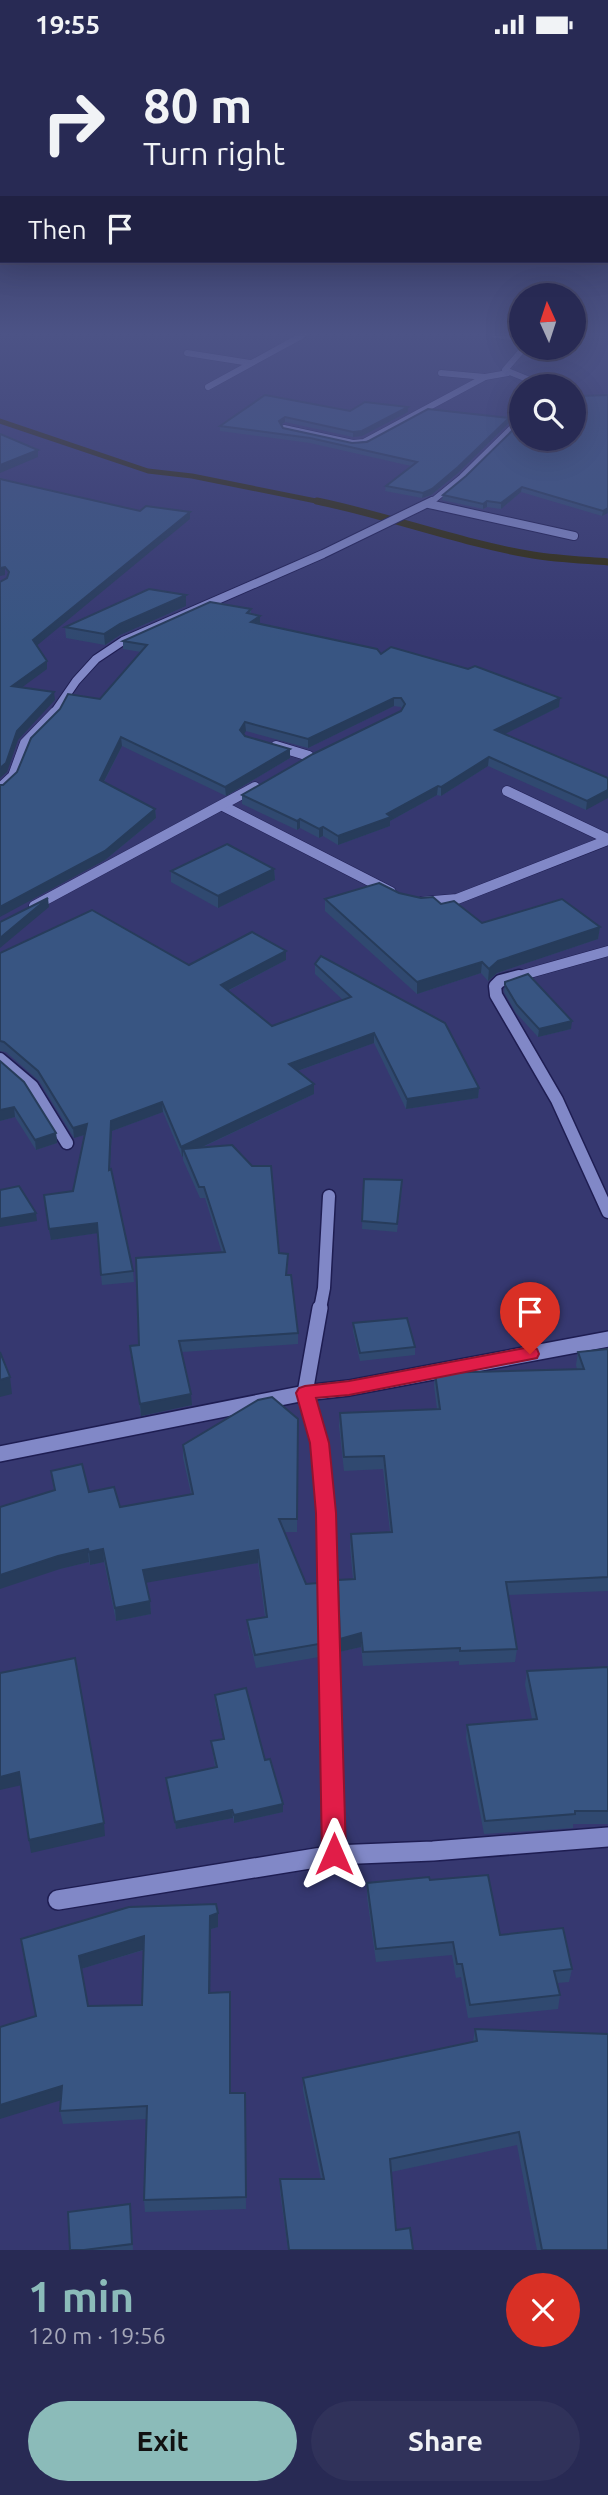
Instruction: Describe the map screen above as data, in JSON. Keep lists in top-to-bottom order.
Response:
{
  "north": "top",
  "page": {
    "status": "19:55",
    "turn": ["80 m", "Turn right"],
    "then": "Then",
    "heading": ["1 min", "120 m · 19:56"],
    "buttons": ["Exit", "Share"]
  }
}
